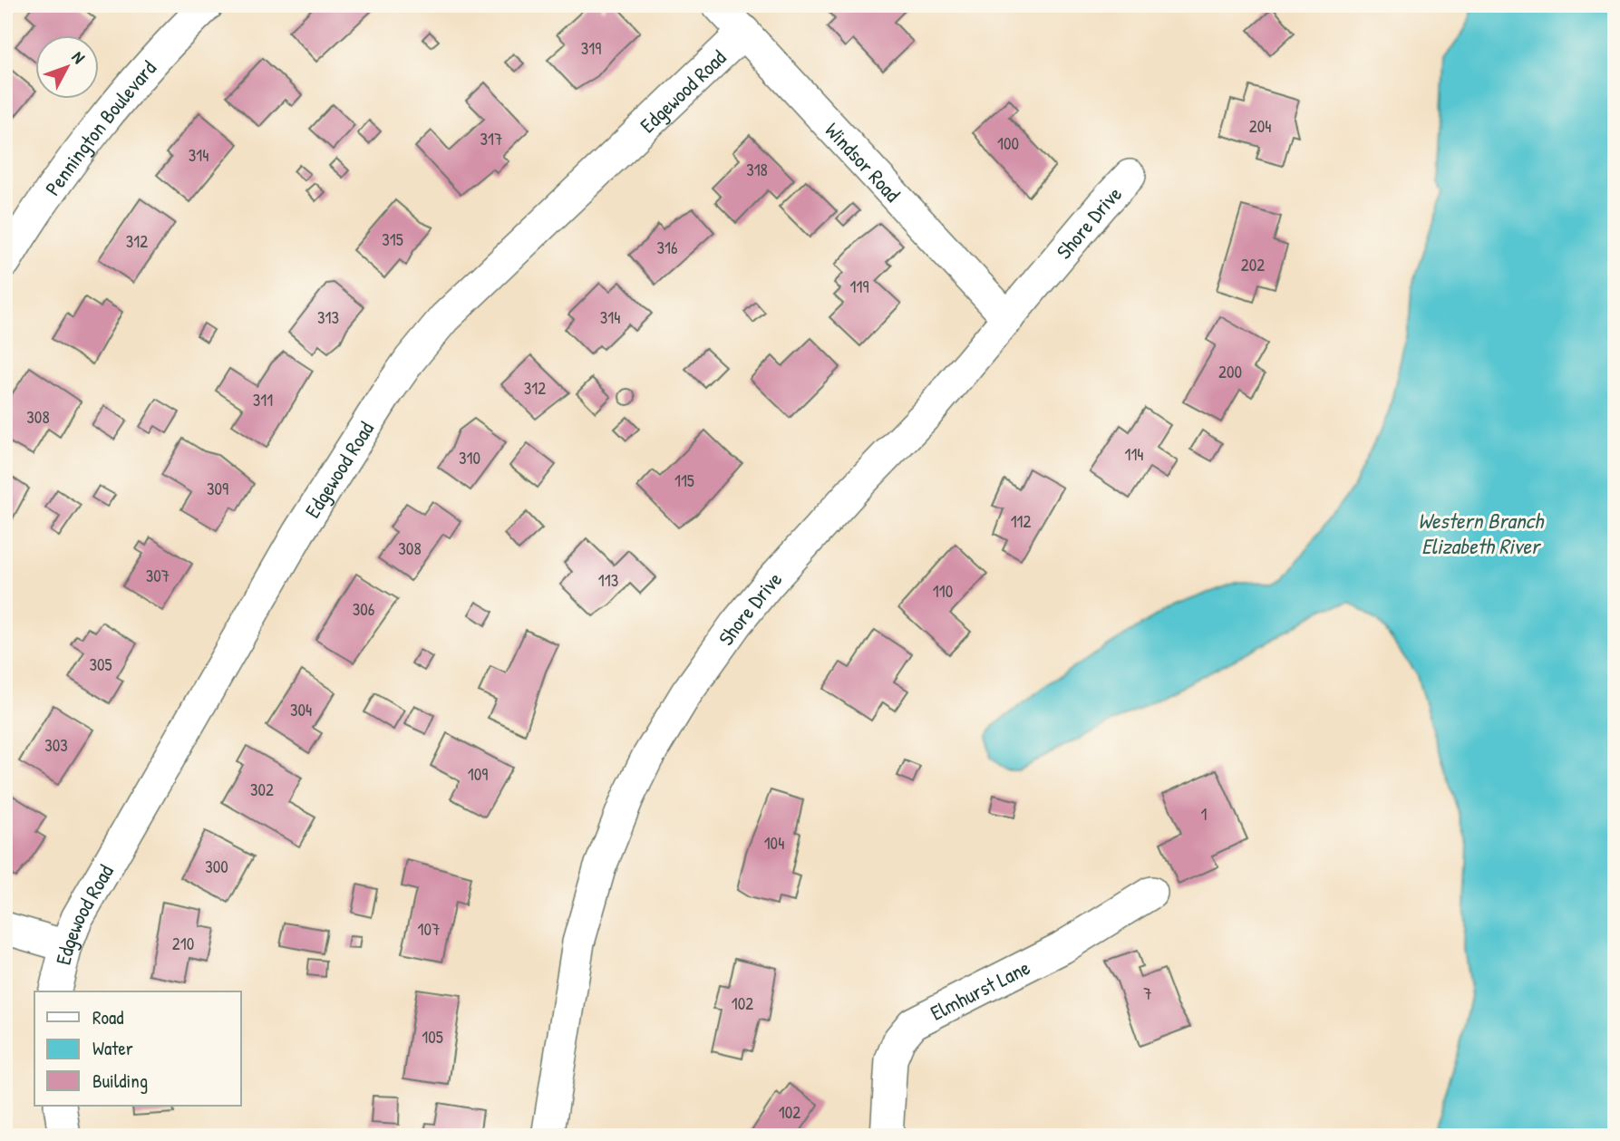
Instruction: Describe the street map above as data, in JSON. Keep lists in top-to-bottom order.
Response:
{
  "streets": {
    "street": [
      "Edgewood Road",
      "Pennington Boulevard",
      "Windsor Road",
      "Shore Drive",
      "Elmhurst Lane"
    ]
  },
  "crossings": [
    ["Edgewood Road", "Windsor Road"],
    ["Windsor Road", "Shore Drive"]
  ],
  "water": ["Western Branch Elizabeth River"],
  "house_numbers": [
    "319",
    "204",
    "317",
    "100",
    "314",
    "318",
    "315",
    "312",
    "316",
    "202",
    "119",
    "313",
    "314",
    "200",
    "312",
    "311",
    "308",
    "114",
    "310",
    "115",
    "309",
    "112",
    "308",
    "307",
    "113",
    "110",
    "306",
    "305",
    "304",
    "303",
    "109",
    "302",
    "1",
    "104",
    "300",
    "107",
    "210",
    "7",
    "102",
    "105",
    "102"
  ],
  "legend": ["Road", "Water", "Building"],
  "north": "top right"
}
